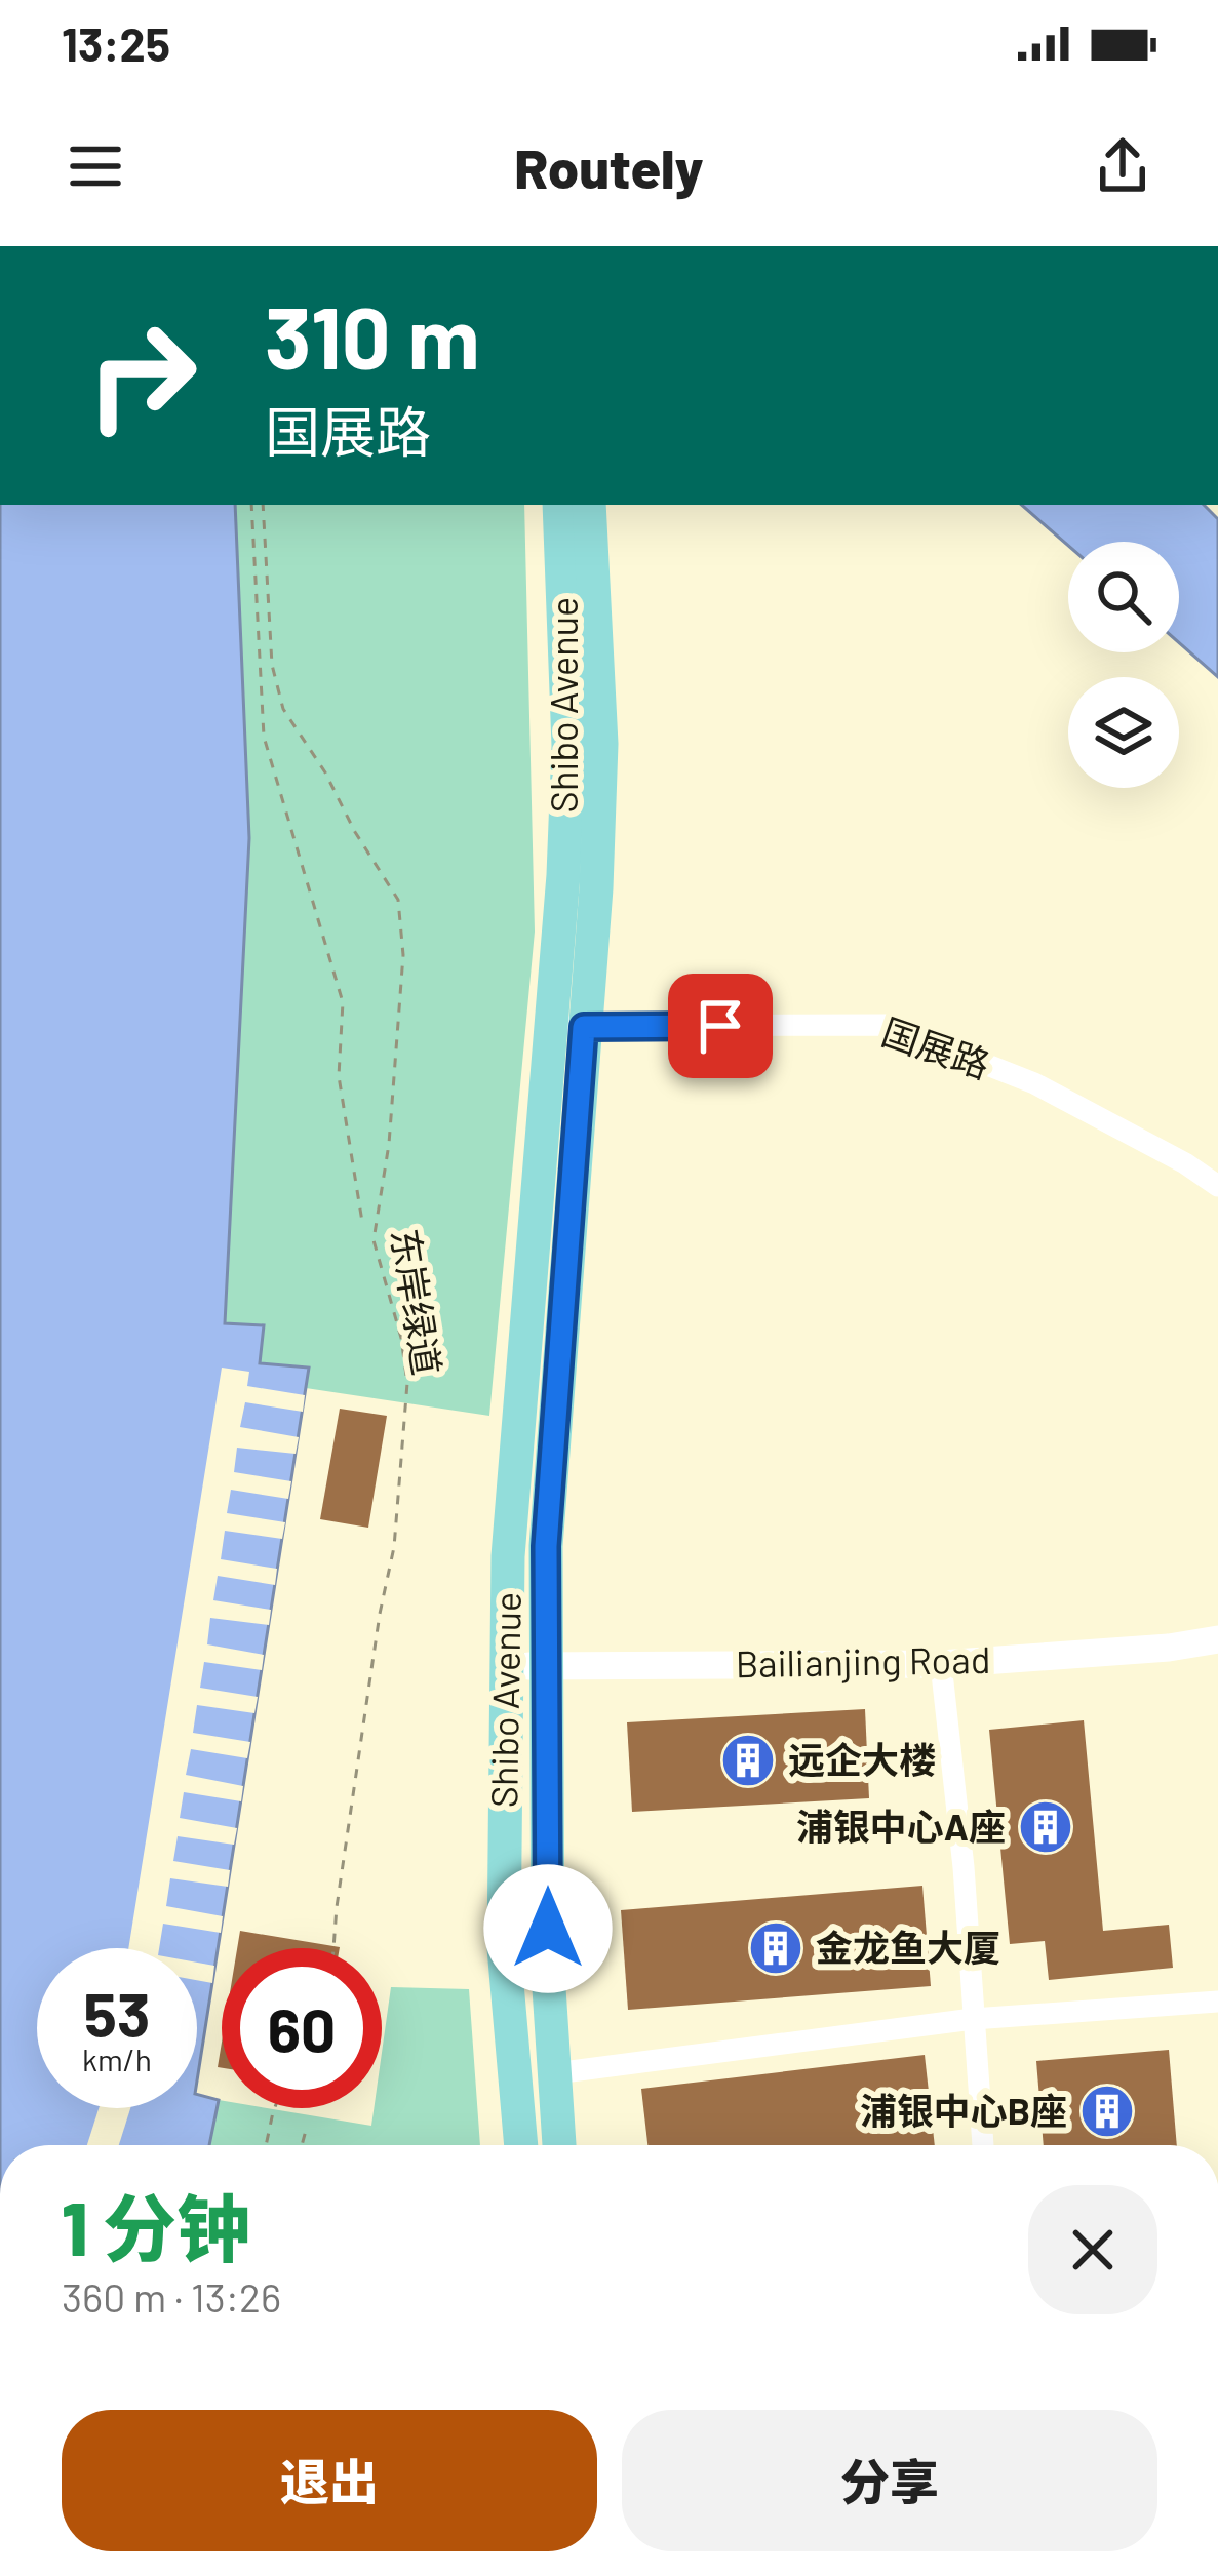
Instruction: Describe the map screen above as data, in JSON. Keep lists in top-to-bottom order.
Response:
{
  "streets": {
    "main road": ["Shibo Avenue"],
    "street": ["国展路", "Bailianjing Road"],
    "path": ["东岸绿道"]
  },
  "crossings": [
    ["Shibo Avenue", "国展路"],
    ["Shibo Avenue", "Bailianjing Road"]
  ],
  "places": {
    "building": [
      "远企大楼",
      "浦银中心A座",
      "金龙鱼大厦",
      "浦银中心B座"
    ]
  },
  "page": {
    "status": "13:25",
    "header": "Routely",
    "turn": ["310 m", "国展路"],
    "speed": "53 km/h",
    "limit": "60",
    "heading": ["1 分钟", "360 m · 13:26"],
    "buttons": ["退出", "分享"]
  }
}
